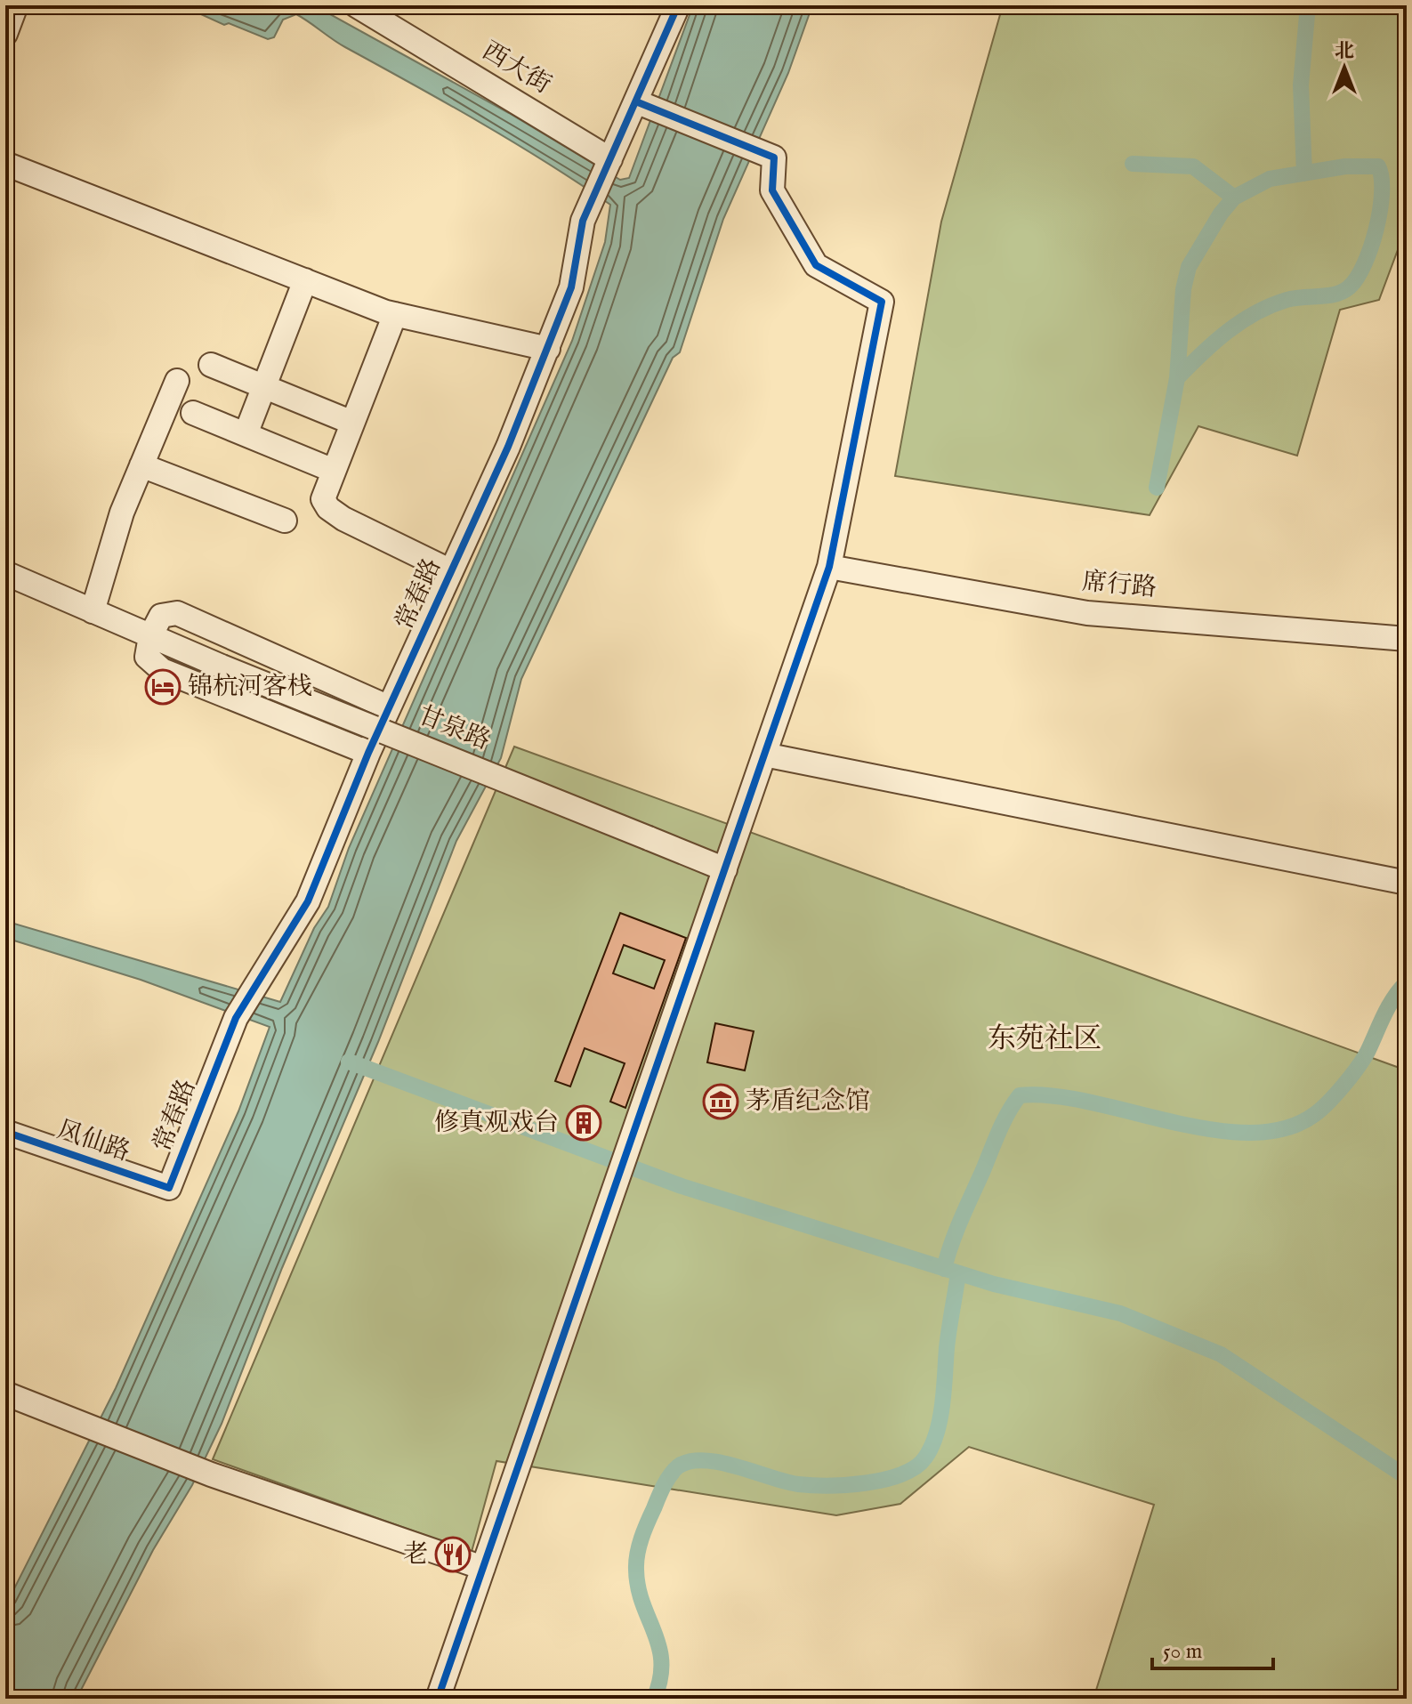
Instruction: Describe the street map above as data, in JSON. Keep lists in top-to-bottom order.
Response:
{
  "streets": {
    "street": [
      "西大街",
      "席行路",
      "常春路",
      "甘泉路",
      "风仙路"
    ]
  },
  "crossings": [
    ["西大街", "常春路"],
    ["常春路", "风仙路"]
  ],
  "districts": ["东苑社区"],
  "places": {
    "hotel": ["锦杭河客栈"],
    "museum": ["茅盾纪念馆"],
    "building": ["修真观戏台"],
    "restaurant": ["老"]
  },
  "scale_bar": "50 m",
  "north": "top"
}
